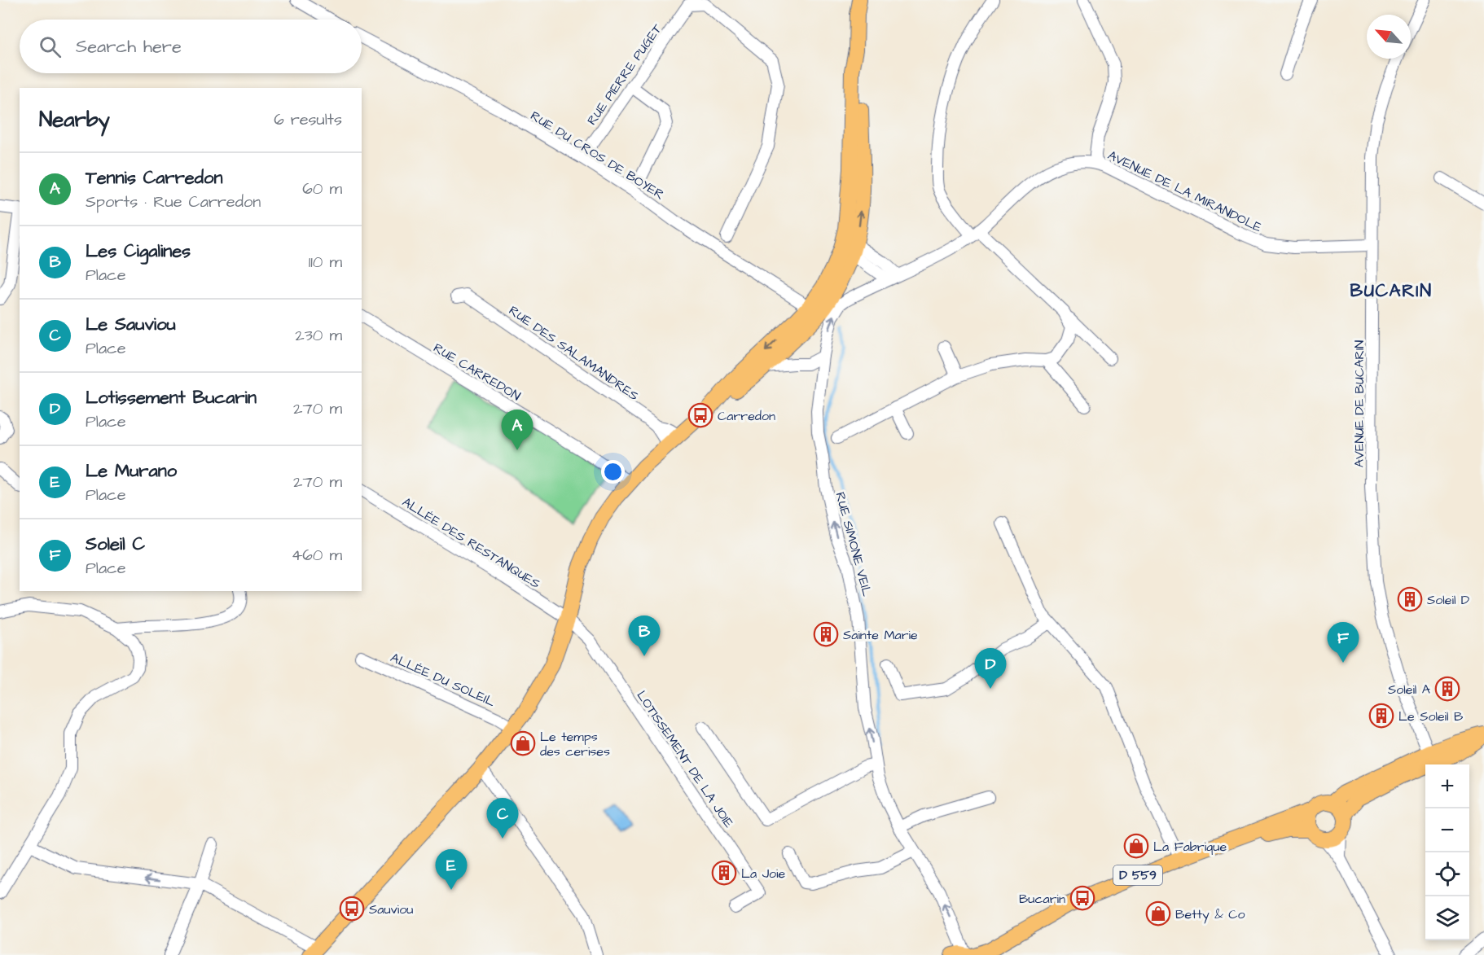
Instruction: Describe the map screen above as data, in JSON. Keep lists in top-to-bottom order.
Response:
{
  "streets": {
    "main road": ["D 559"],
    "street": [
      "RUE PIERRE PUGET",
      "RUE DU CROS DE BOYER",
      "AVENUE DE LA MIRANDOLE",
      "RUE DES SALAMANDRES",
      "RUE CARREDON",
      "AVENUE DE BUCARIN",
      "ALLÉE DES RESTANQUES",
      "RUE SIMONE VEIL",
      "ALLÉE DU SOLEIL",
      "LOTISSEMENT DE LA JOIE"
    ]
  },
  "crossings": [
    ["RUE PIERRE PUGET", "RUE DU CROS DE BOYER"],
    ["AVENUE DE LA MIRANDOLE", "AVENUE DE BUCARIN"],
    ["AVENUE DE LA MIRANDOLE", "RUE SIMONE VEIL"],
    ["ALLÉE DES RESTANQUES", "LOTISSEMENT DE LA JOIE"],
    ["RUE SIMONE VEIL", "D 559"]
  ],
  "one_way": ["RUE SIMONE VEIL"],
  "districts": ["BUCARIN"],
  "places": {
    "bus stop": ["Carredon", "Bucarin", "Sauviou"],
    "building": [
      "Soleil D",
      "Sainte Marie",
      "Soleil A",
      "Le Soleil B",
      "La Joie"
    ],
    "shop": ["Le temps des cerises", "La Fabrique", "Betty & Co"]
  },
  "north": "top left",
  "page": {
    "search": "Search here",
    "heading": ["Nearby", "6 results"],
    "list": [
      {
        "mark": "A",
        "name": "Tennis Carredon",
        "note": "Sports · Rue Carredon",
        "value": "60 m"
      },
      {
        "mark": "B",
        "name": "Les Cigalines",
        "note": "Place",
        "value": "110 m"
      },
      {
        "mark": "C",
        "name": "Le Sauviou",
        "note": "Place",
        "value": "230 m"
      },
      {
        "mark": "D",
        "name": "Lotissement Bucarin",
        "note": "Place",
        "value": "270 m"
      },
      {
        "mark": "E",
        "name": "Le Murano",
        "note": "Place",
        "value": "270 m"
      },
      {
        "mark": "F",
        "name": "Soleil C",
        "note": "Place",
        "value": "460 m"
      }
    ],
    "pins": [
      "A",
      "B",
      "F",
      "D",
      "C",
      "E"
    ],
    "map_buttons": ["+", "−"]
  }
}
